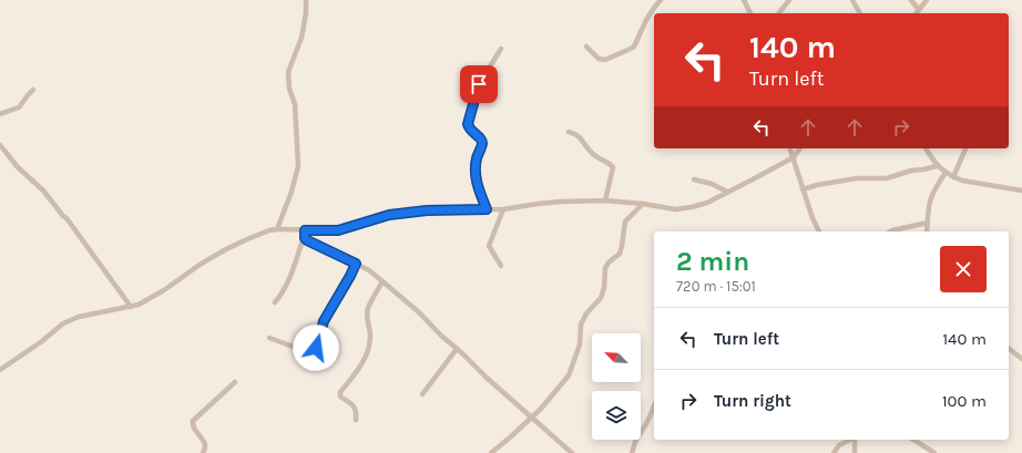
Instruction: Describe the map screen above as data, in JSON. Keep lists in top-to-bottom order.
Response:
{
  "north": "top left",
  "page": {
    "turn": ["140 m", "Turn left"],
    "heading": ["2 min", "720 m · 15:01"],
    "list": [
      {
        "name": "Turn left",
        "value": "140 m"
      },
      {
        "name": "Turn right",
        "value": "100 m"
      }
    ]
  }
}
